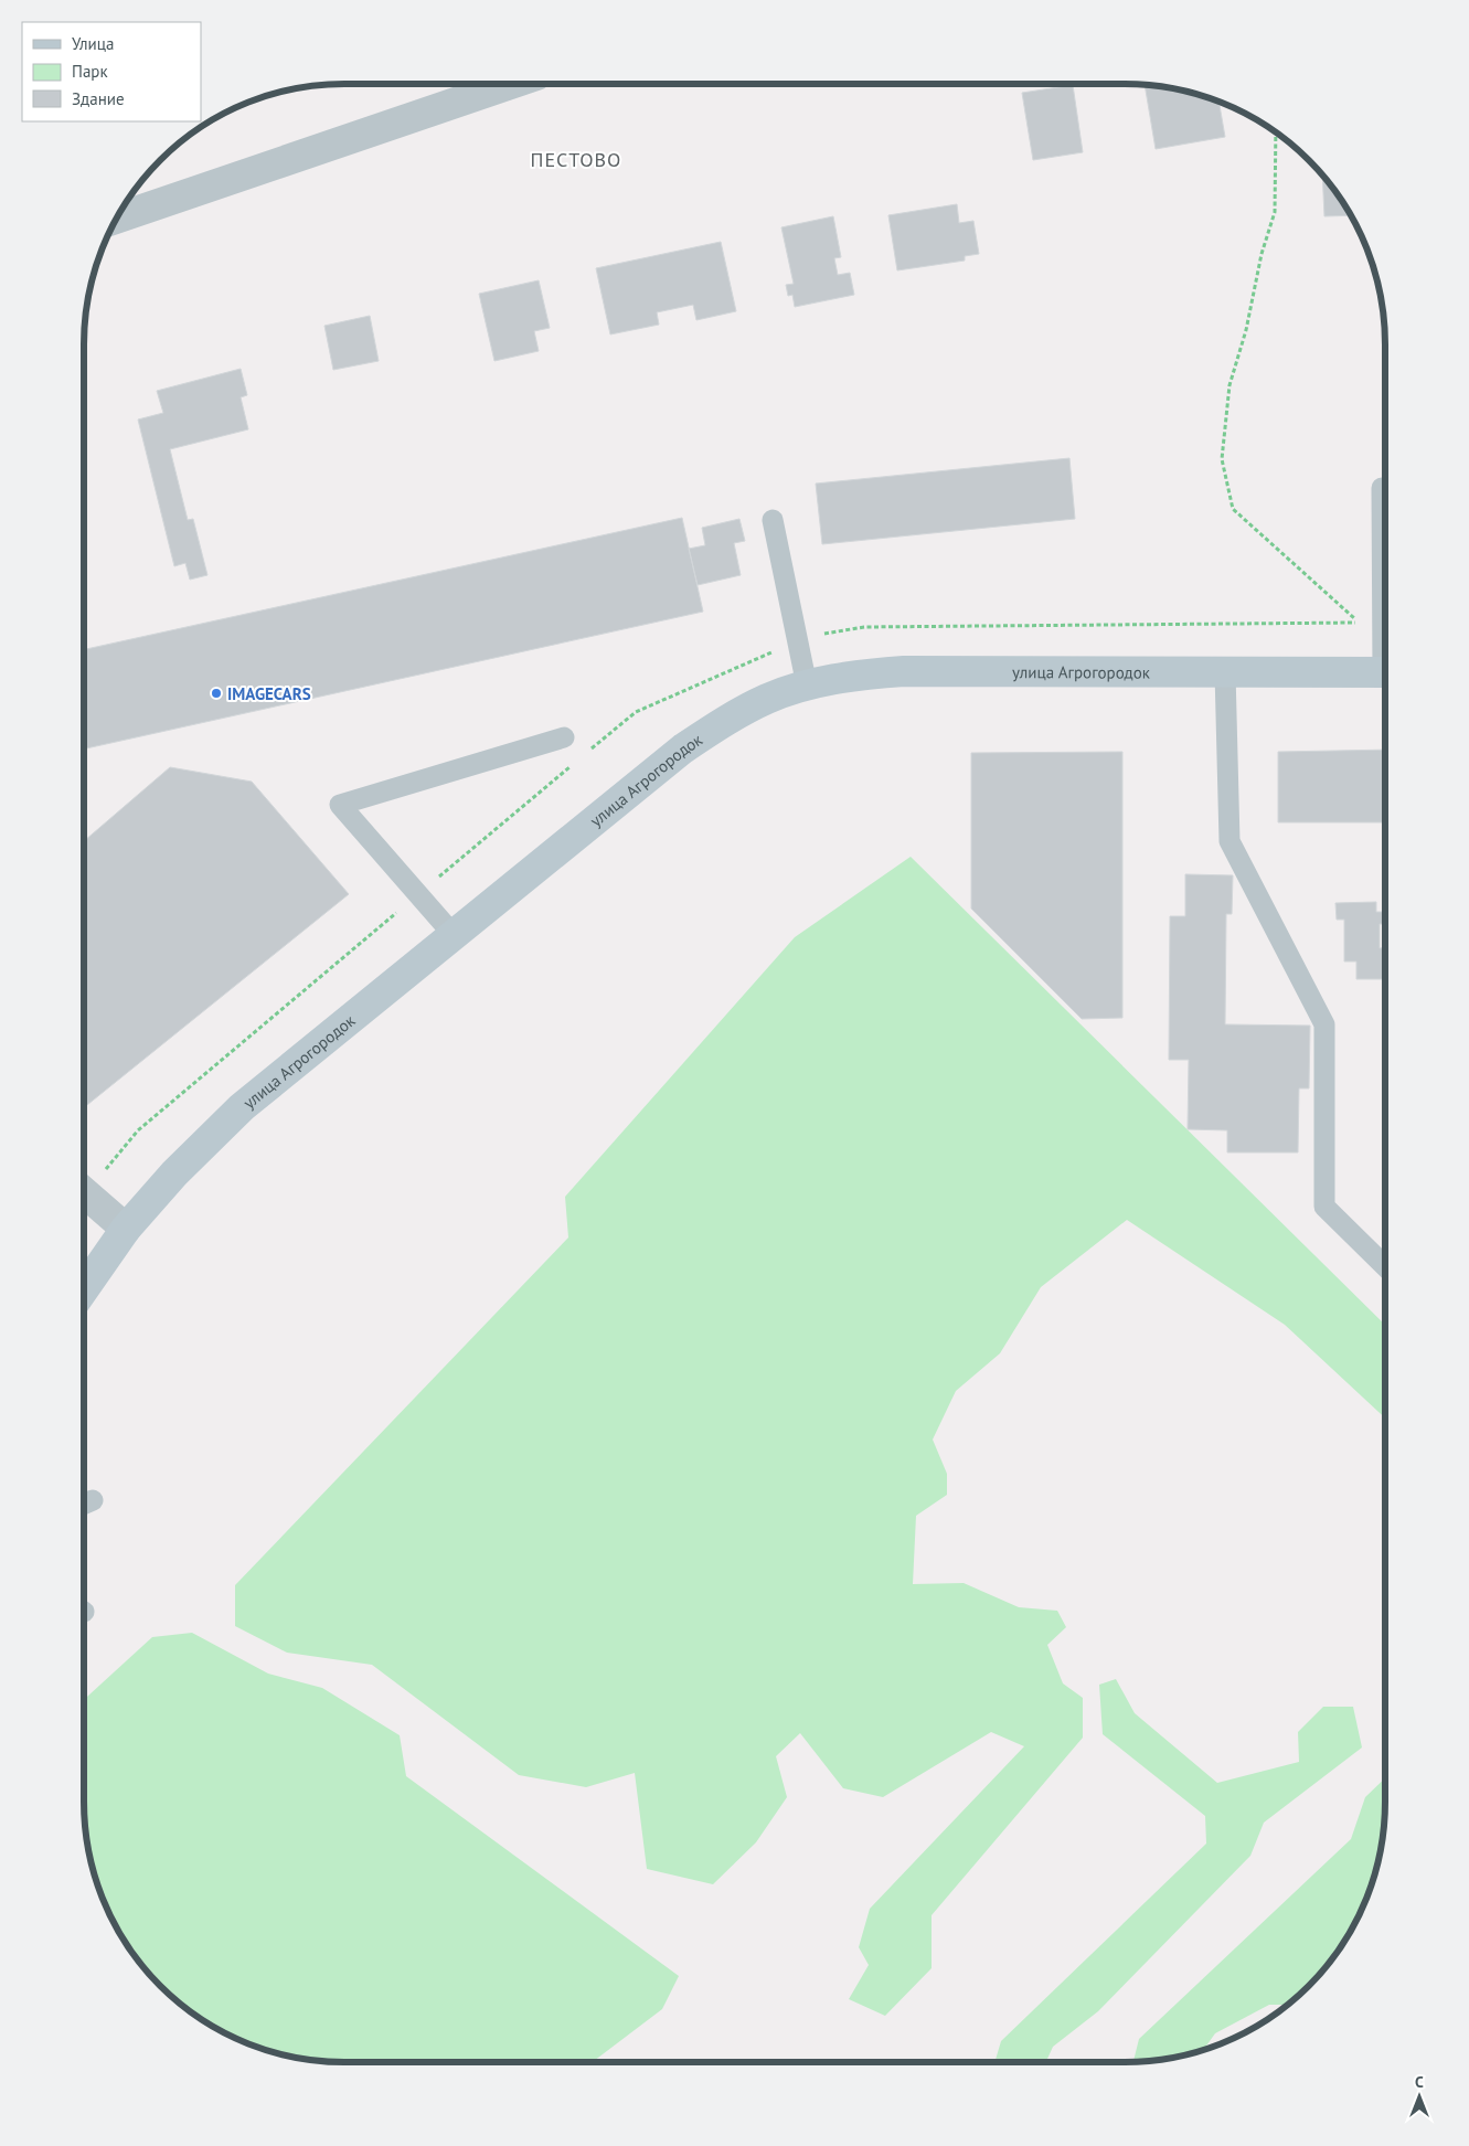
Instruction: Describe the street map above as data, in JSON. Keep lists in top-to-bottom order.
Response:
{
  "streets": {
    "street": ["улица Агрогородок"]
  },
  "districts": ["ПЕСТОВО"],
  "places": ["IMAGECARS"],
  "legend": ["Улица", "Парк", "Здание"],
  "north": "top"
}
